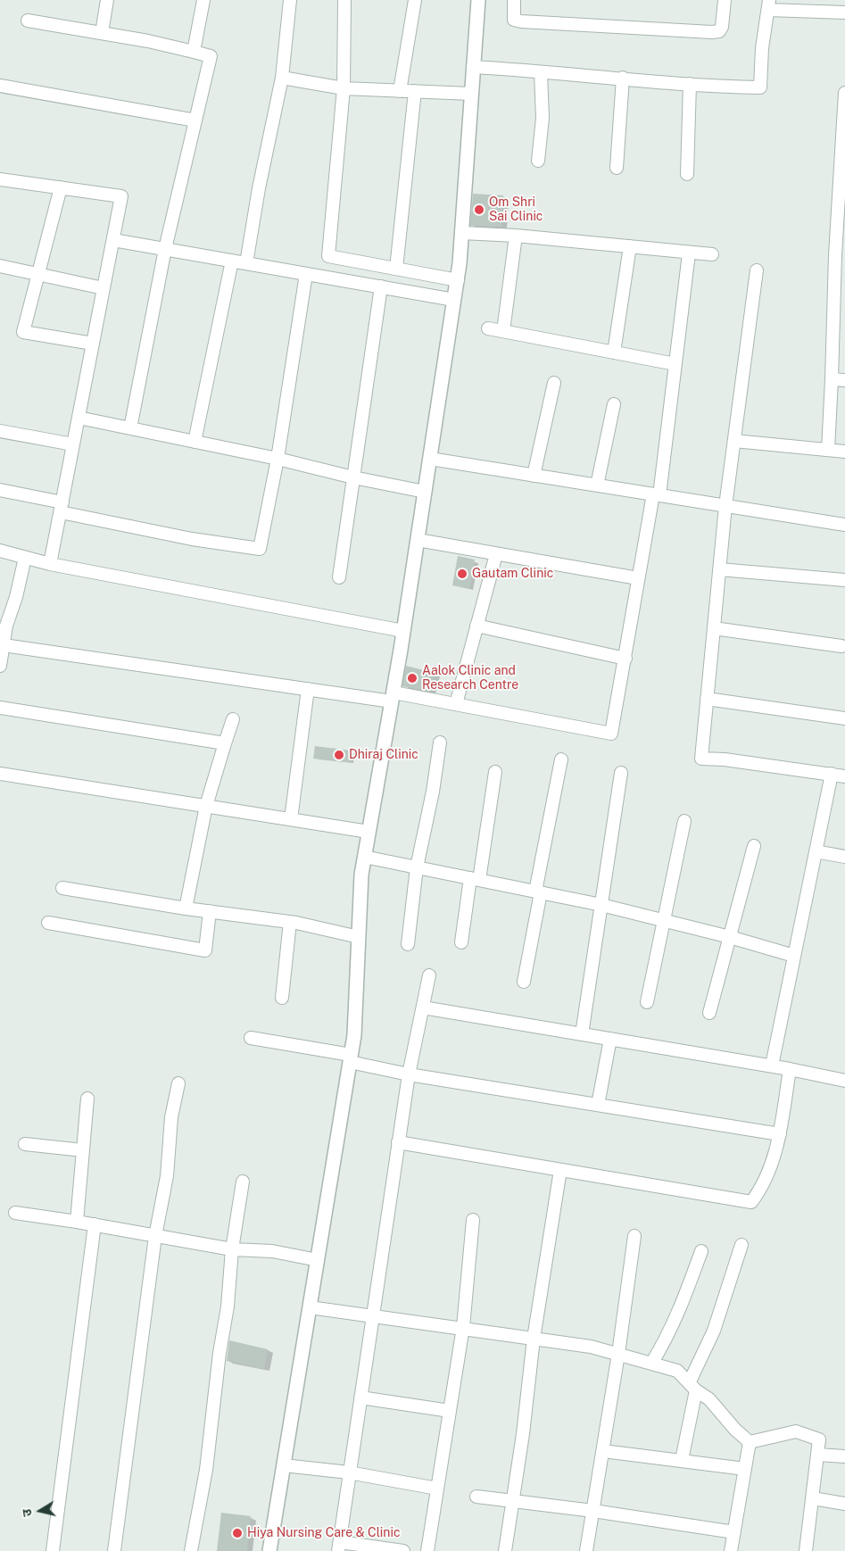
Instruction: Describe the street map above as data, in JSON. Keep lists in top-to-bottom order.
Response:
{
  "places": [
    "Om Shri Sai Clinic",
    "Gautam Clinic",
    "Aalok Clinic and Research Centre",
    "Dhiraj Clinic",
    "Hiya Nursing Care & Clinic"
  ],
  "north": "left"
}
